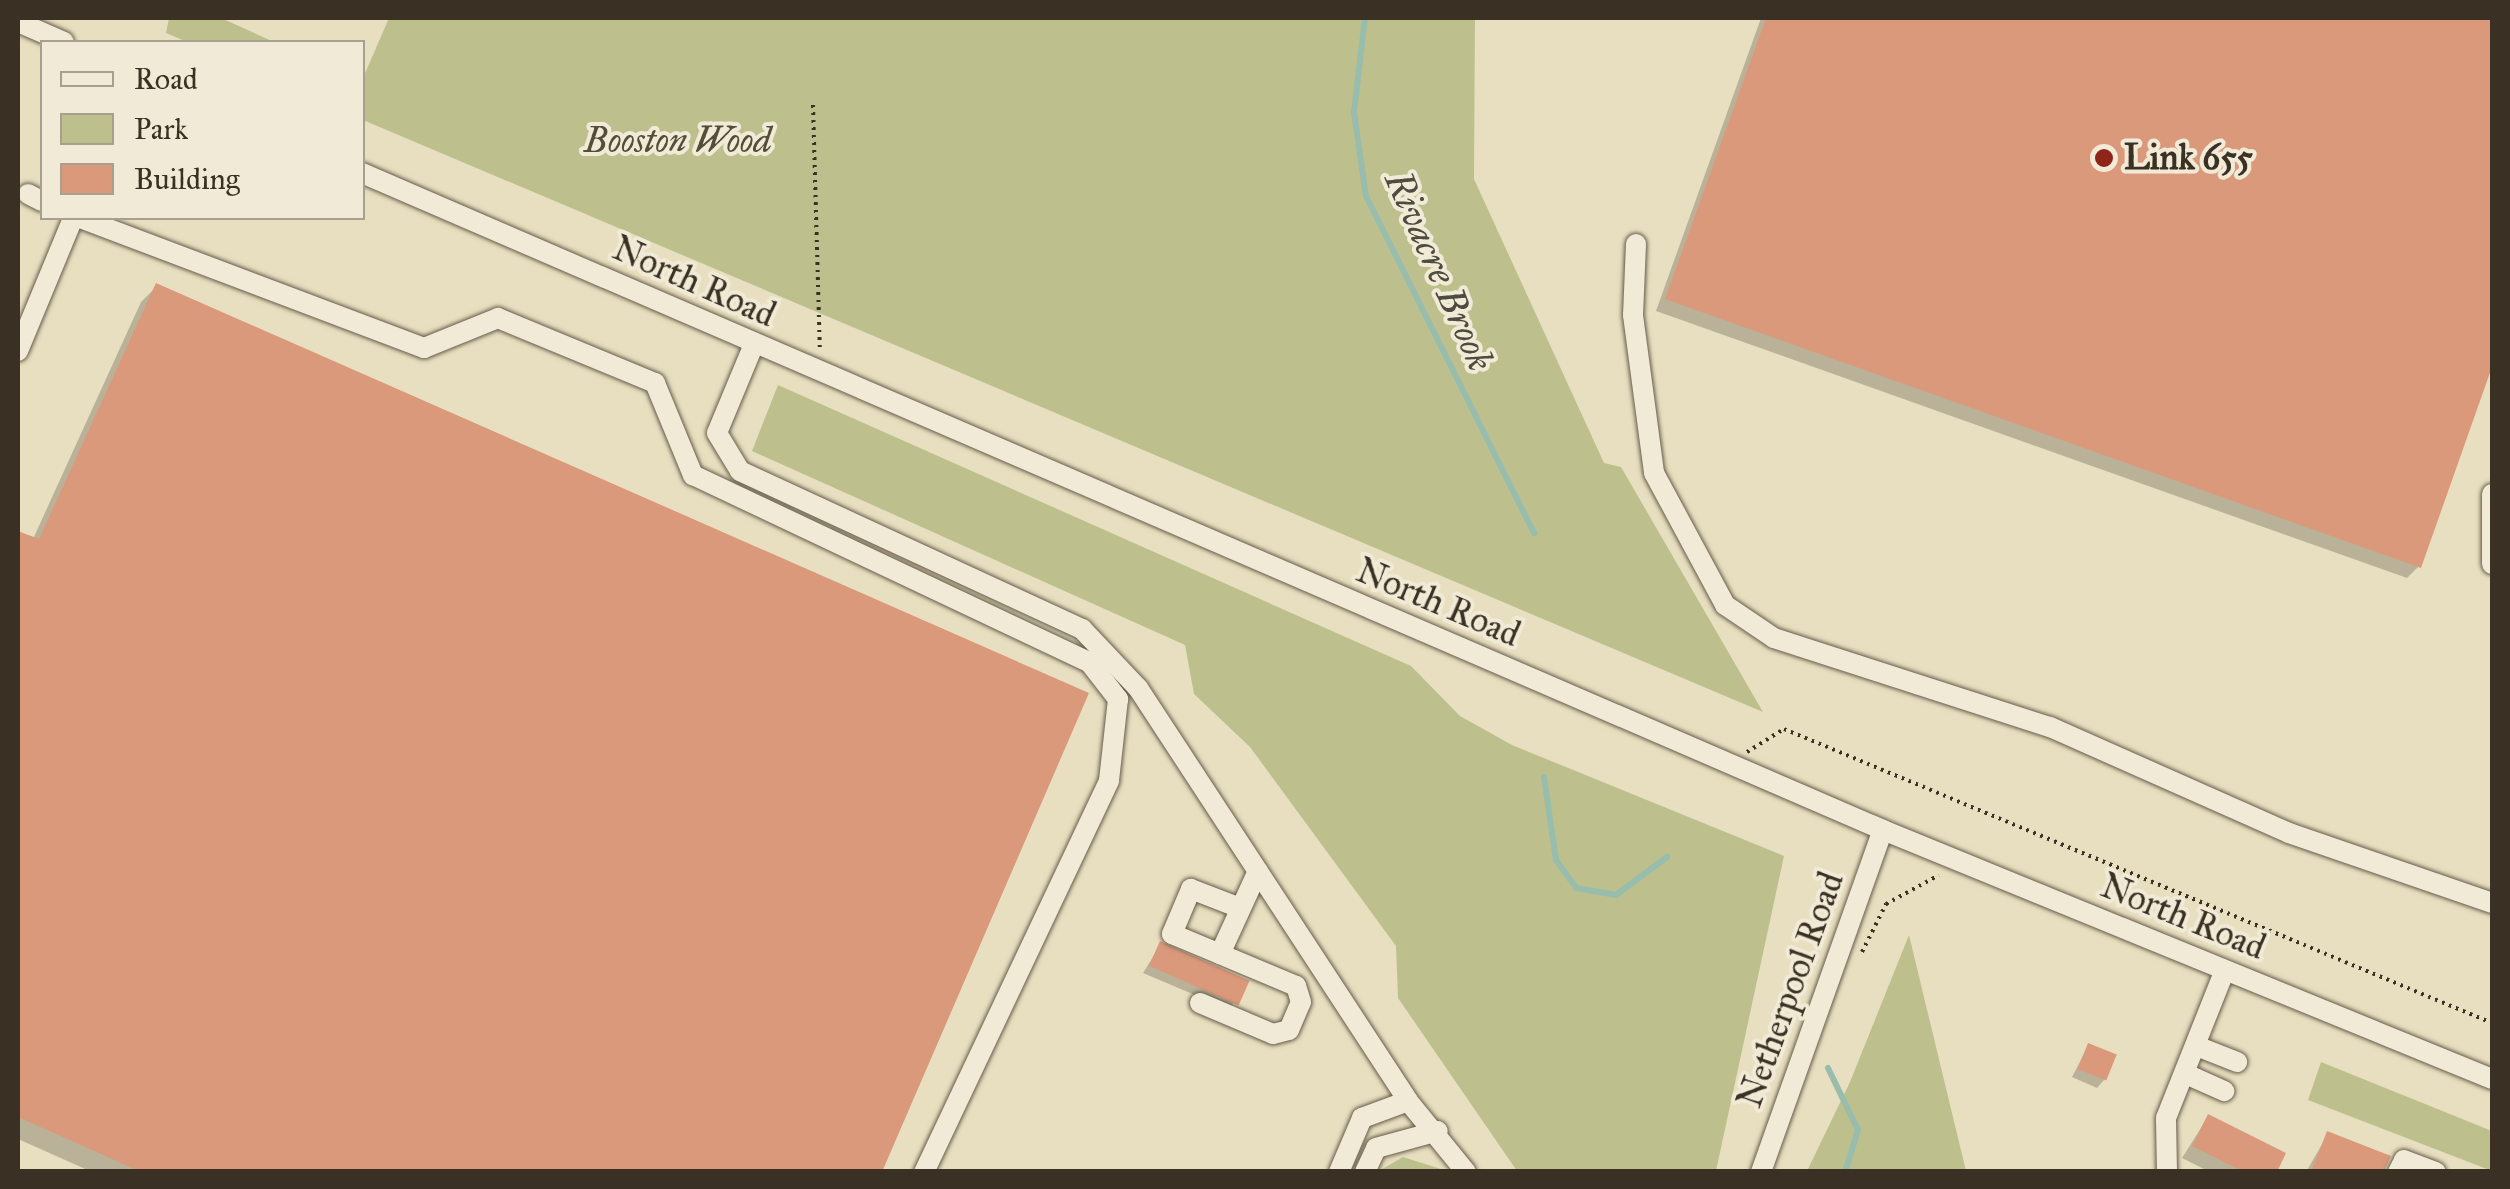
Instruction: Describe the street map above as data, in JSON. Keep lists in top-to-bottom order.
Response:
{
  "streets": {
    "street": ["North Road", "Netherpool Road"]
  },
  "crossings": [
    ["North Road", "Netherpool Road"]
  ],
  "water": ["Rivacre Brook"],
  "parks": ["Booston Wood"],
  "places": ["Link 655"],
  "legend": ["Road", "Park", "Building"]
}
